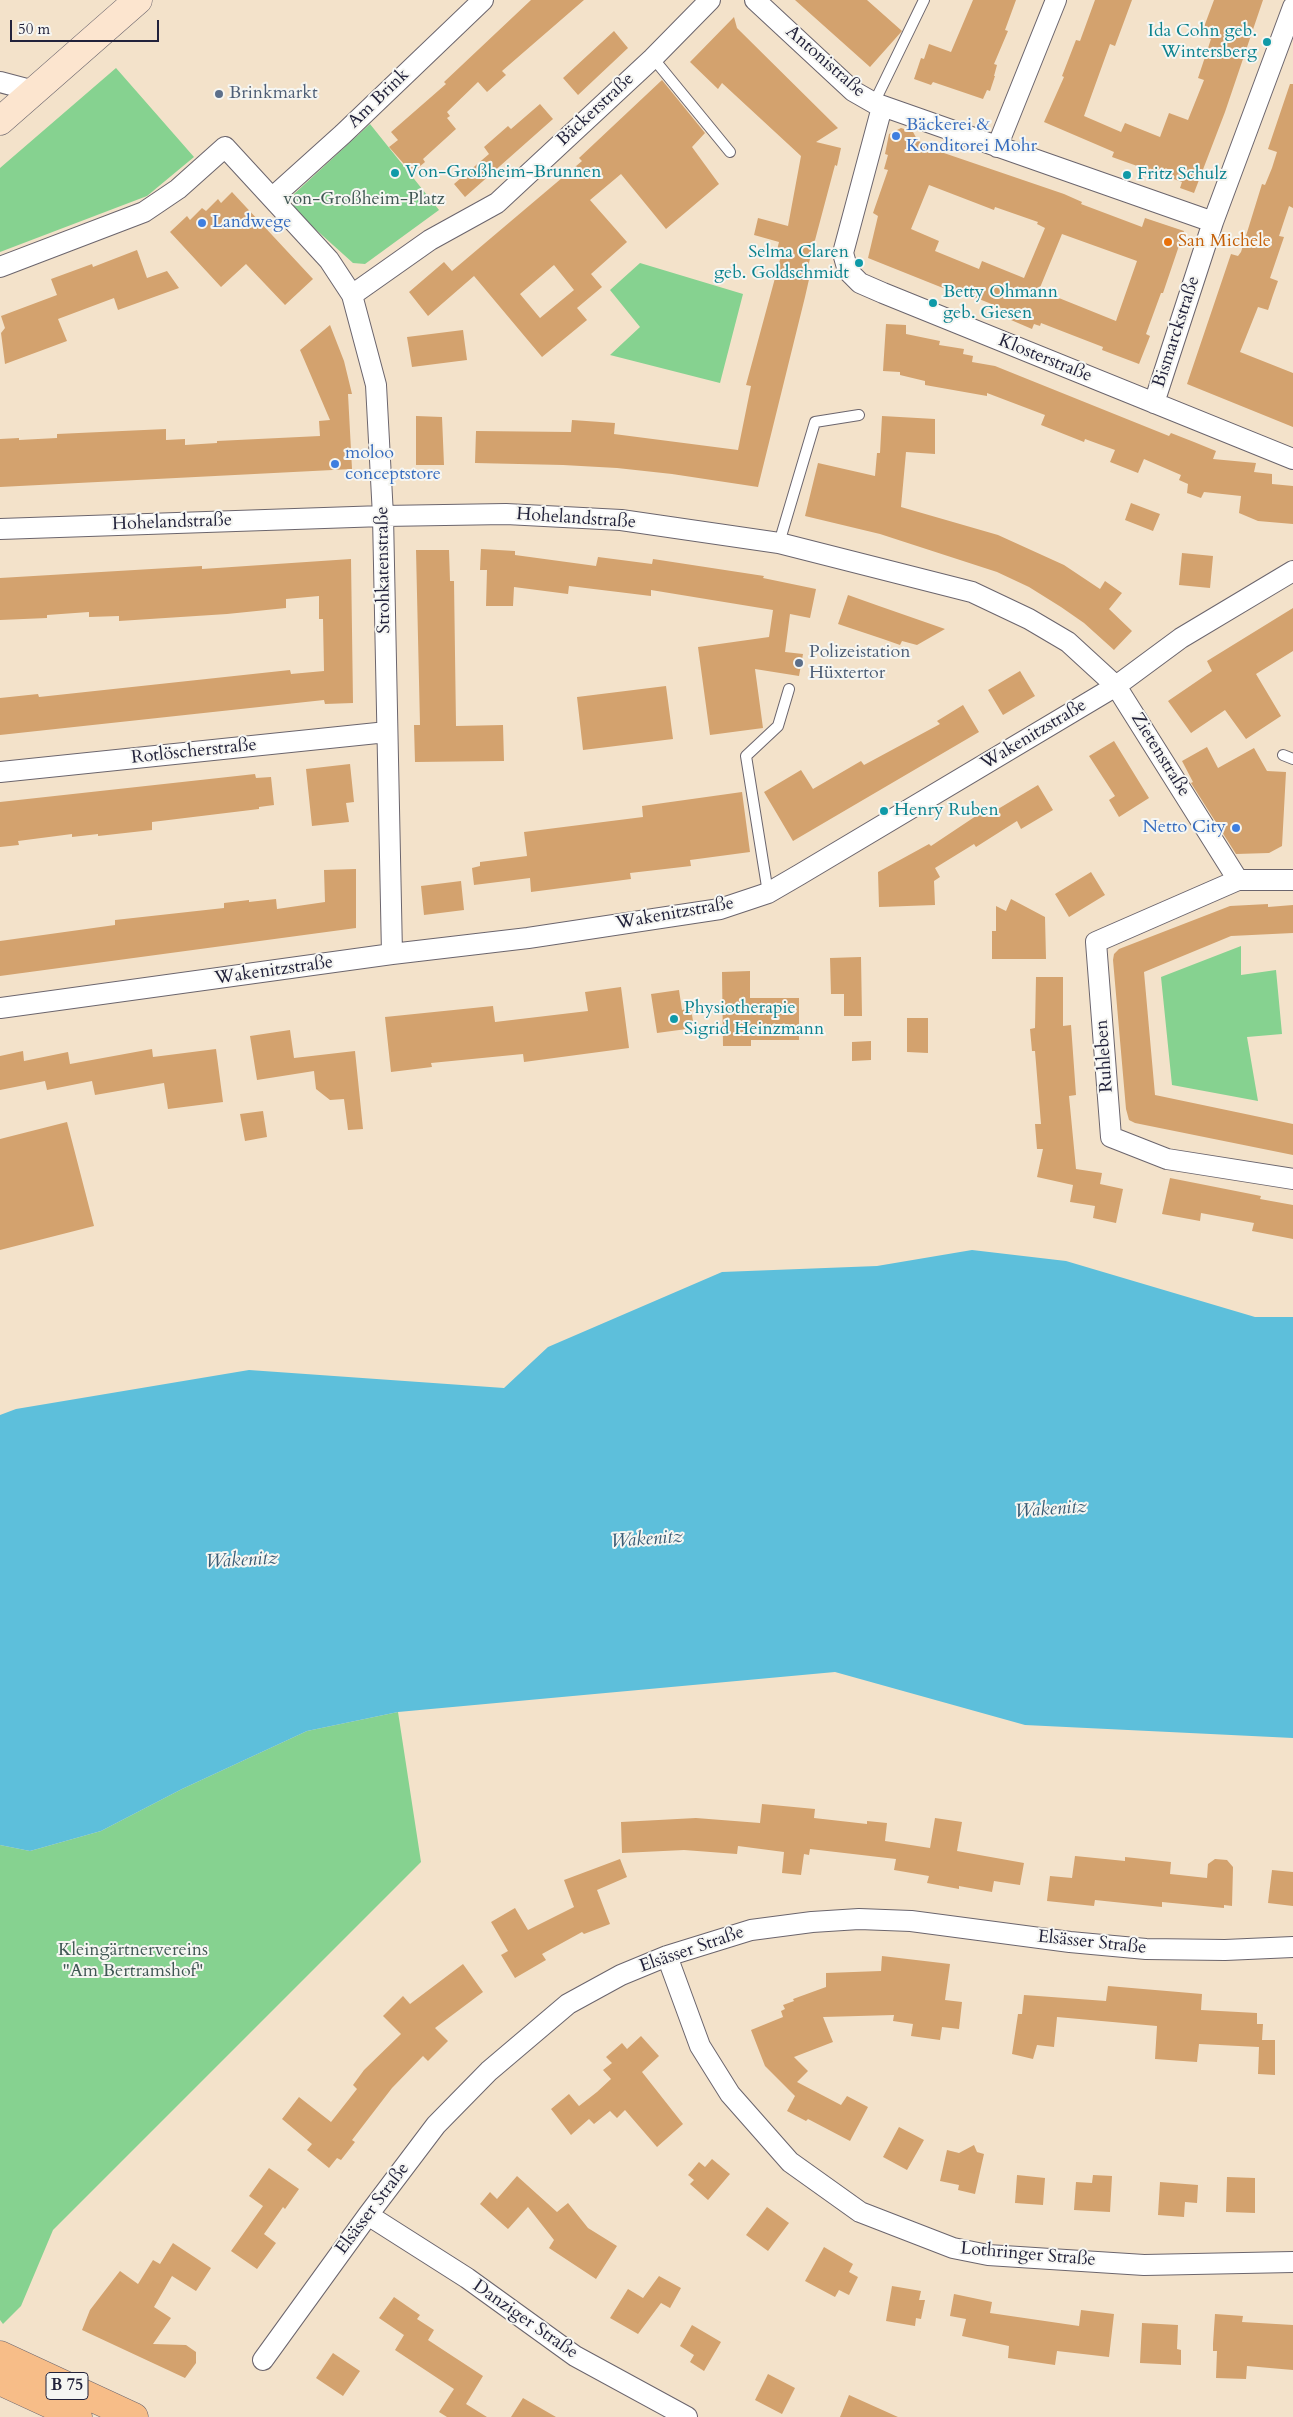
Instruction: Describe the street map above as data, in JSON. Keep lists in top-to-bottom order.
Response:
{
  "streets": {
    "main road": ["B 75"],
    "street": [
      "Antonistraße",
      "Am Brink",
      "Bäckerstraße",
      "Bismarckstraße",
      "Klosterstraße",
      "Hohelandstraße",
      "Strohkatenstraße",
      "Wakenitzstraße",
      "Rotlöscherstraße",
      "Zietenstraße",
      "Ruhleben",
      "Elsässer Straße",
      "Lothringer Straße",
      "Danziger Straße"
    ]
  },
  "crossings": [
    ["Antonistraße", "Bismarckstraße"],
    ["Antonistraße", "Klosterstraße"],
    ["Am Brink", "Strohkatenstraße"],
    ["Bäckerstraße", "Strohkatenstraße"],
    ["Bismarckstraße", "Klosterstraße"],
    ["Hohelandstraße", "Strohkatenstraße"],
    ["Hohelandstraße", "Wakenitzstraße"],
    ["Hohelandstraße", "Zietenstraße"],
    ["Strohkatenstraße", "Wakenitzstraße"],
    ["Strohkatenstraße", "Rotlöscherstraße"],
    ["Wakenitzstraße", "Zietenstraße"],
    ["Zietenstraße", "Ruhleben"],
    ["Elsässer Straße", "Lothringer Straße"],
    ["Elsässer Straße", "Danziger Straße"]
  ],
  "water": ["Wakenitz"],
  "parks": ["von-Großheim-Platz", "Kleingärtnervereins \"Am Bertramshof\""],
  "places": [
    "Ida Cohn geb. Wintersberg",
    "Brinkmarkt",
    "Bäckerei & Konditorei Mohr",
    "Von-Großheim-Brunnen",
    "Fritz Schulz",
    "Landwege",
    "San Michele",
    "Selma Claren geb. Goldschmidt",
    "Betty Ohmann geb. Giesen",
    "moloo conceptstore",
    "Polizeistation Hüxtertor",
    "Henry Ruben",
    "Netto City",
    "Physiotherapie Sigrid Heinzmann"
  ],
  "scale_bar": "50 m"
}
